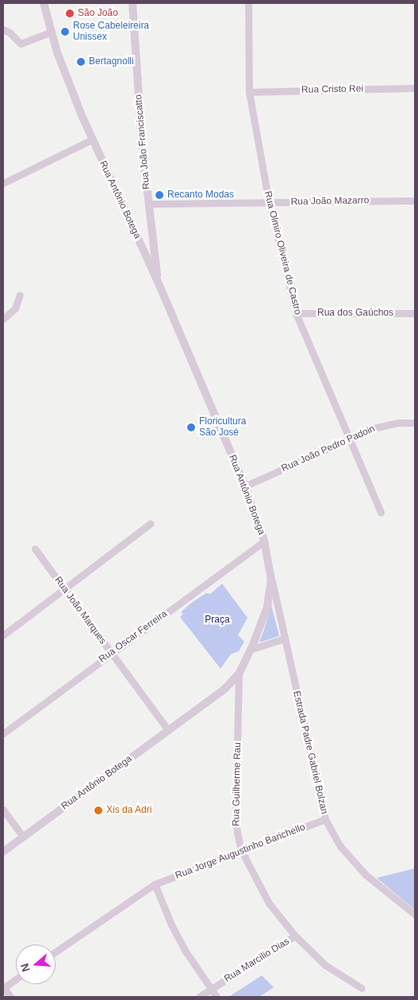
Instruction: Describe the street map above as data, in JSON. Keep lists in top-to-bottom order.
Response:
{
  "streets": {
    "street": [
      "Rua Cristo Rei",
      "Rua João Franciscatto",
      "Rua Antônio Botega",
      "Rua João Mazarro",
      "Rua Olmiro Oliveira de Castro",
      "Rua dos Gaúchos",
      "Rua João Pedro Padoin",
      "Rua João Marques",
      "Rua Oscar Ferreira",
      "Estrada Padre Gabriel Bolzan",
      "Rua Guilherme Rau",
      "Rua Jorge Augustinho Barichello",
      "Rua Marcilio Dias"
    ]
  },
  "crossings": [
    ["Rua Cristo Rei", "Rua Olmiro Oliveira de Castro"],
    ["Rua João Franciscatto", "Rua Antônio Botega"],
    ["Rua João Franciscatto", "Rua João Mazarro"],
    ["Rua Antônio Botega", "Rua João Pedro Padoin"],
    ["Rua Antônio Botega", "Rua João Marques"],
    ["Rua Antônio Botega", "Rua Oscar Ferreira"],
    ["Rua Antônio Botega", "Estrada Padre Gabriel Bolzan"],
    ["Rua Antônio Botega", "Rua Guilherme Rau"],
    ["Rua João Mazarro", "Rua Olmiro Oliveira de Castro"],
    ["Rua Olmiro Oliveira de Castro", "Rua dos Gaúchos"],
    ["Rua Olmiro Oliveira de Castro", "Rua João Pedro Padoin"],
    ["Rua João Marques", "Rua Oscar Ferreira"],
    ["Estrada Padre Gabriel Bolzan", "Rua Jorge Augustinho Barichello"],
    ["Rua Guilherme Rau", "Rua Jorge Augustinho Barichello"],
    ["Rua Guilherme Rau", "Rua Marcilio Dias"]
  ],
  "parks": ["Praça"],
  "places": [
    "São João",
    "Rose Cabeleireira Unissex",
    "Bertagnolli",
    "Recanto Modas",
    "Floricultura São José",
    "Xis da Adri"
  ],
  "north": "left"
}
